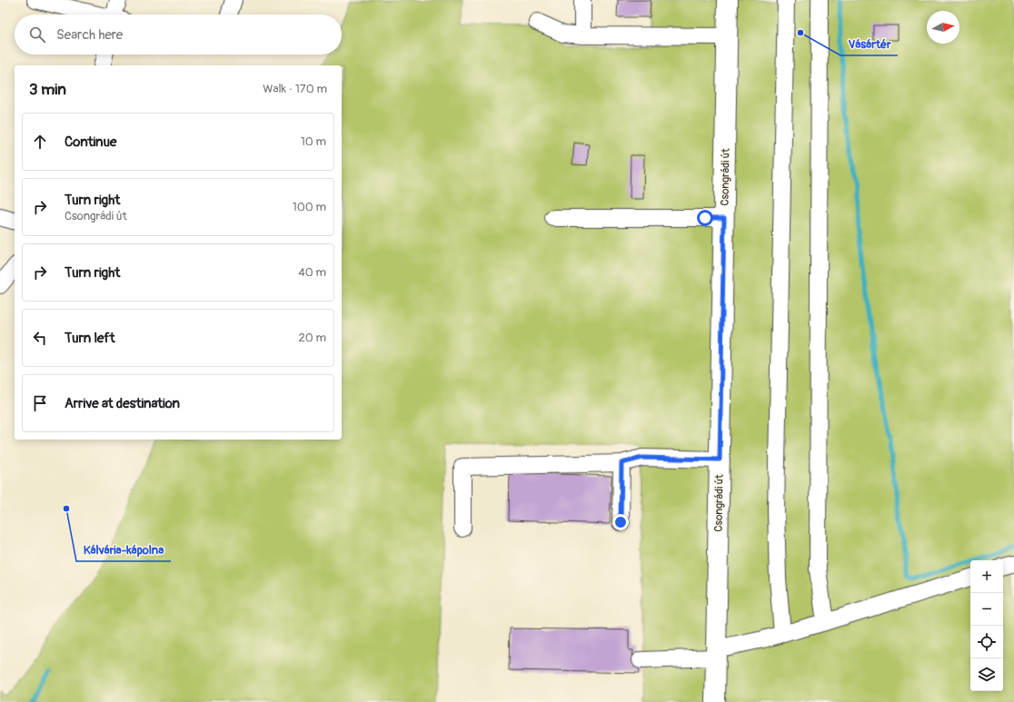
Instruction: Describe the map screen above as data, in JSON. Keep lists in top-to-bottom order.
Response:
{
  "streets": {
    "main road": ["Csongrádi út"]
  },
  "places": ["Vásártér", "Kálvária-kápolna"],
  "north": "right",
  "page": {
    "search": "Search here",
    "heading": ["3 min", "Walk · 170 m"],
    "list": [
      ["Continue", "10 m"],
      ["Turn right", "Csongrádi út", "100 m"],
      ["Turn right", "40 m"],
      ["Turn left", "20 m"],
      "Arrive at destination"
    ],
    "map_buttons": ["+", "−"]
  }
}
